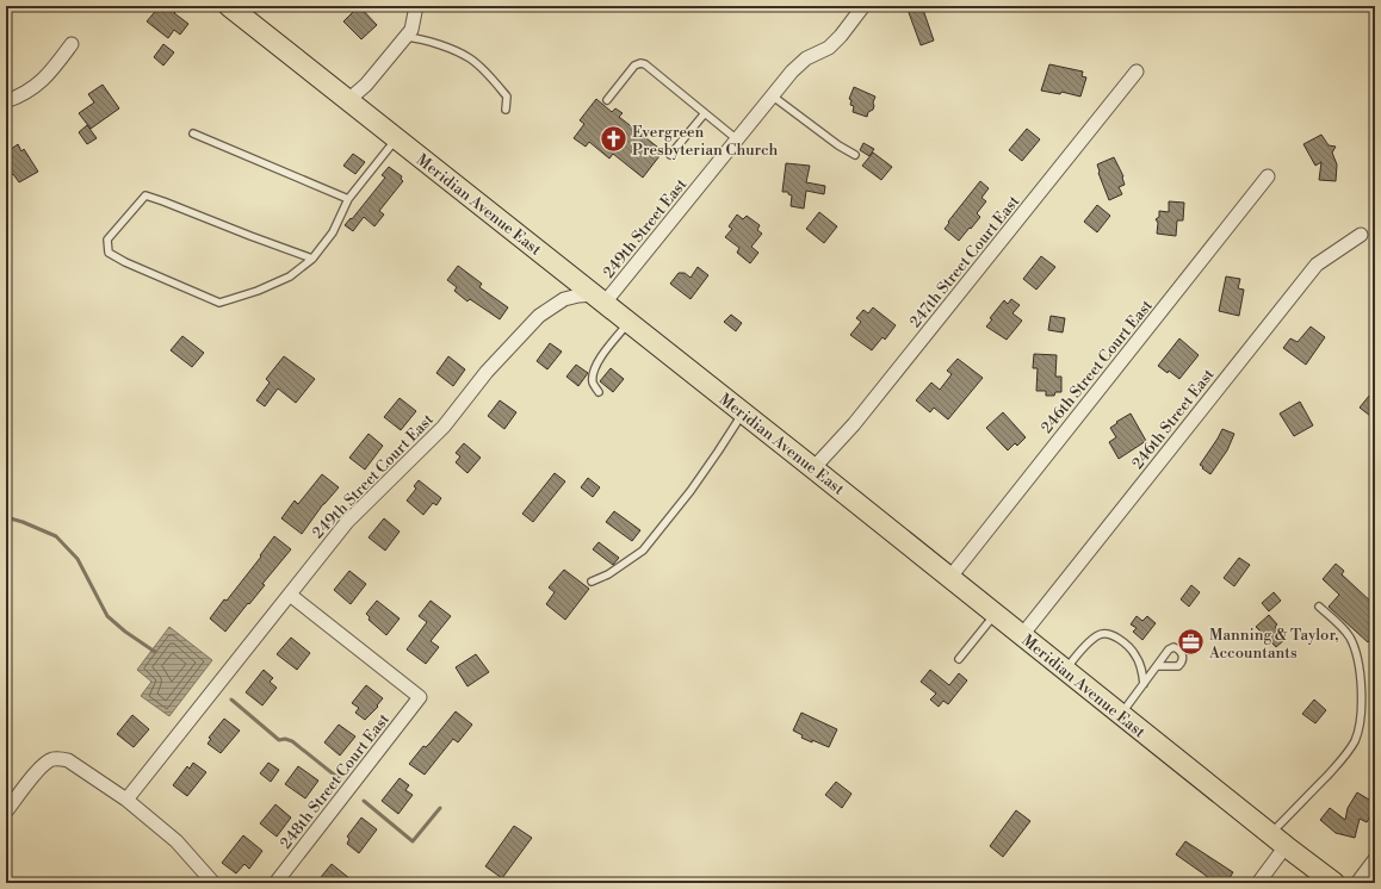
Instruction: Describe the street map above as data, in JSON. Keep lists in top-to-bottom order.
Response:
{
  "streets": {
    "main road": ["Meridian Avenue East"],
    "street": [
      "249th Street East",
      "247th Street Court East",
      "246th Street Court East",
      "246th Street East",
      "249th Street Court East",
      "248th Street Court East"
    ]
  },
  "crossings": [
    ["Meridian Avenue East", "249th Street East"],
    ["Meridian Avenue East", "247th Street Court East"],
    ["Meridian Avenue East", "246th Street Court East"],
    ["Meridian Avenue East", "246th Street East"],
    ["Meridian Avenue East", "249th Street Court East"],
    ["249th Street East", "249th Street Court East"],
    ["249th Street Court East", "248th Street Court East"]
  ],
  "places": {
    "church": ["Evergreen Presbyterian Church"],
    "office": ["Manning & Taylor, Accountants"]
  }
}
